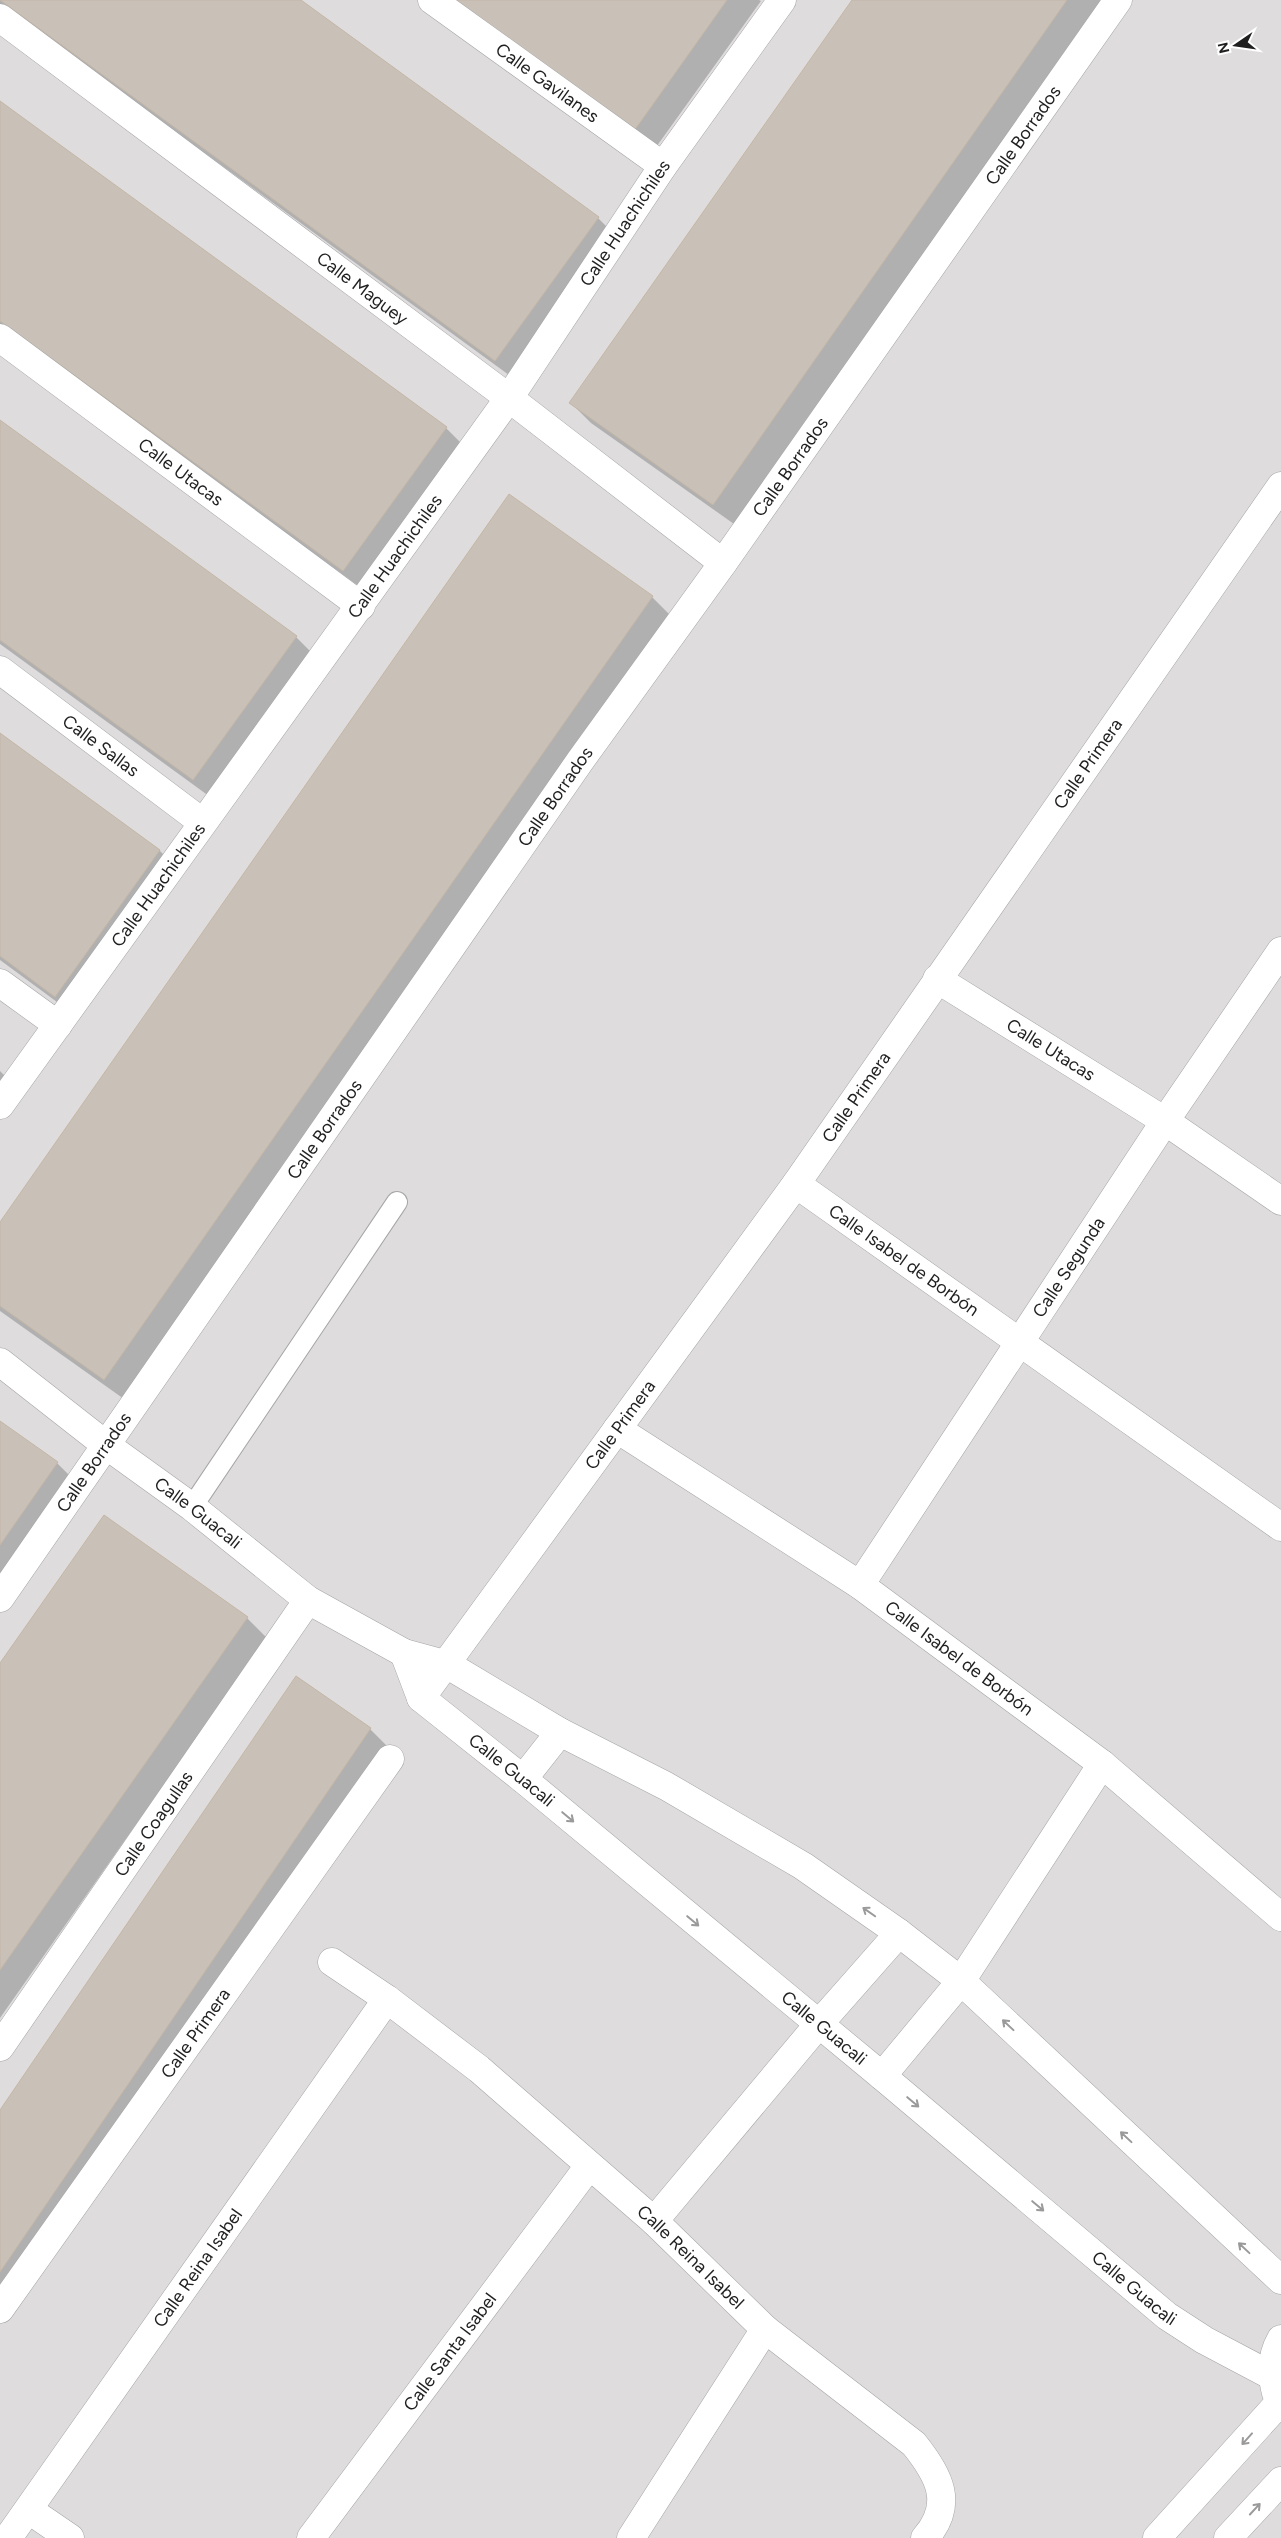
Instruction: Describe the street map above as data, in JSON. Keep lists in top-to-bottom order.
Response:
{
  "streets": {
    "street": [
      "Calle Gavilanes",
      "Calle Borrados",
      "Calle Huachichiles",
      "Calle Maguey",
      "Calle Utacas",
      "Calle Sallas",
      "Calle Primera",
      "Calle Isabel de Borbón",
      "Calle Segunda",
      "Calle Guacali",
      "Calle Coagullas",
      "Calle Reina Isabel",
      "Calle Santa Isabel"
    ]
  },
  "crossings": [
    ["Calle Gavilanes", "Calle Huachichiles"],
    ["Calle Borrados", "Calle Maguey"],
    ["Calle Borrados", "Calle Guacali"],
    ["Calle Huachichiles", "Calle Maguey"],
    ["Calle Huachichiles", "Calle Utacas"],
    ["Calle Huachichiles", "Calle Sallas"],
    ["Calle Utacas", "Calle Primera"],
    ["Calle Utacas", "Calle Segunda"],
    ["Calle Primera", "Calle Isabel de Borbón"],
    ["Calle Primera", "Calle Guacali"],
    ["Calle Isabel de Borbón", "Calle Segunda"],
    ["Calle Guacali", "Calle Coagullas"],
    ["Calle Reina Isabel", "Calle Santa Isabel"]
  ],
  "north": "left"
}
